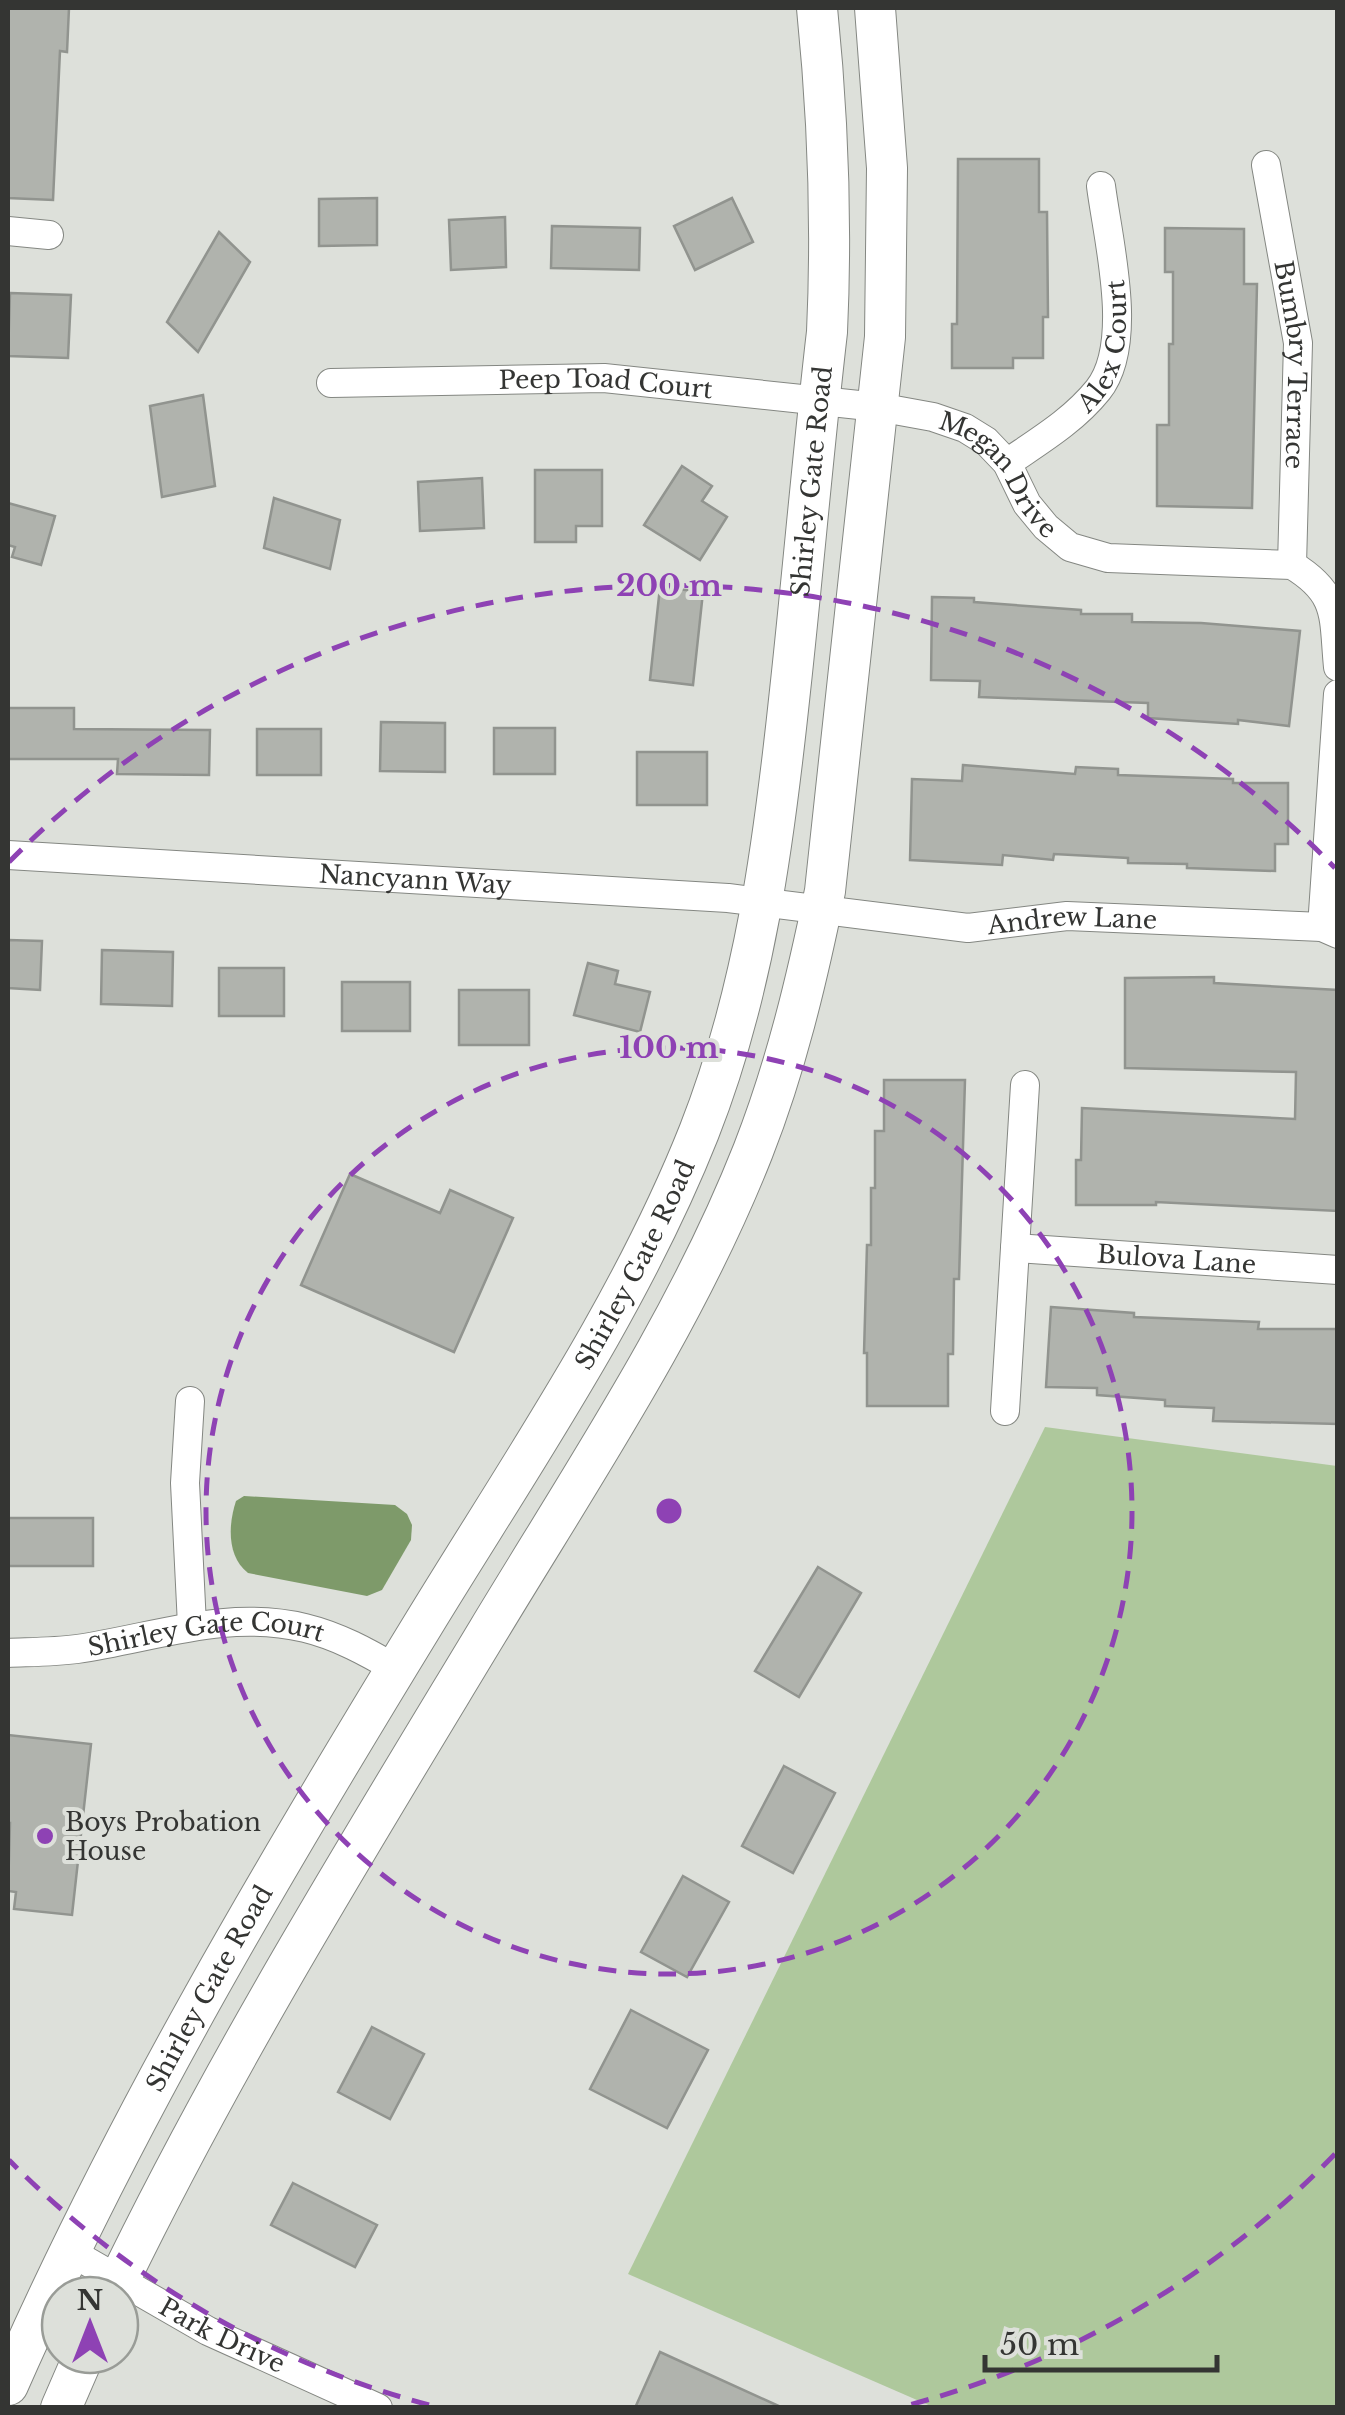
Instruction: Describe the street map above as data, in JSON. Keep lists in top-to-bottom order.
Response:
{
  "streets": {
    "main road": ["Shirley Gate Road"],
    "street": [
      "Alex Court",
      "Bumbry Terrace",
      "Peep Toad Court",
      "Megan Drive",
      "Nancyann Way",
      "Andrew Lane",
      "Bulova Lane",
      "Shirley Gate Court",
      "Park Drive"
    ]
  },
  "crossings": [
    ["Alex Court", "Megan Drive"],
    ["Bumbry Terrace", "Megan Drive"],
    ["Peep Toad Court", "Megan Drive"],
    ["Peep Toad Court", "Shirley Gate Road"],
    ["Shirley Gate Road", "Nancyann Way"],
    ["Shirley Gate Road", "Shirley Gate Court"],
    ["Shirley Gate Road", "Park Drive"],
    ["Nancyann Way", "Andrew Lane"]
  ],
  "places": ["Boys Probation House"],
  "scale_bar": "50 m",
  "north": "top",
  "rings": ["200 m", "100 m"]
}
